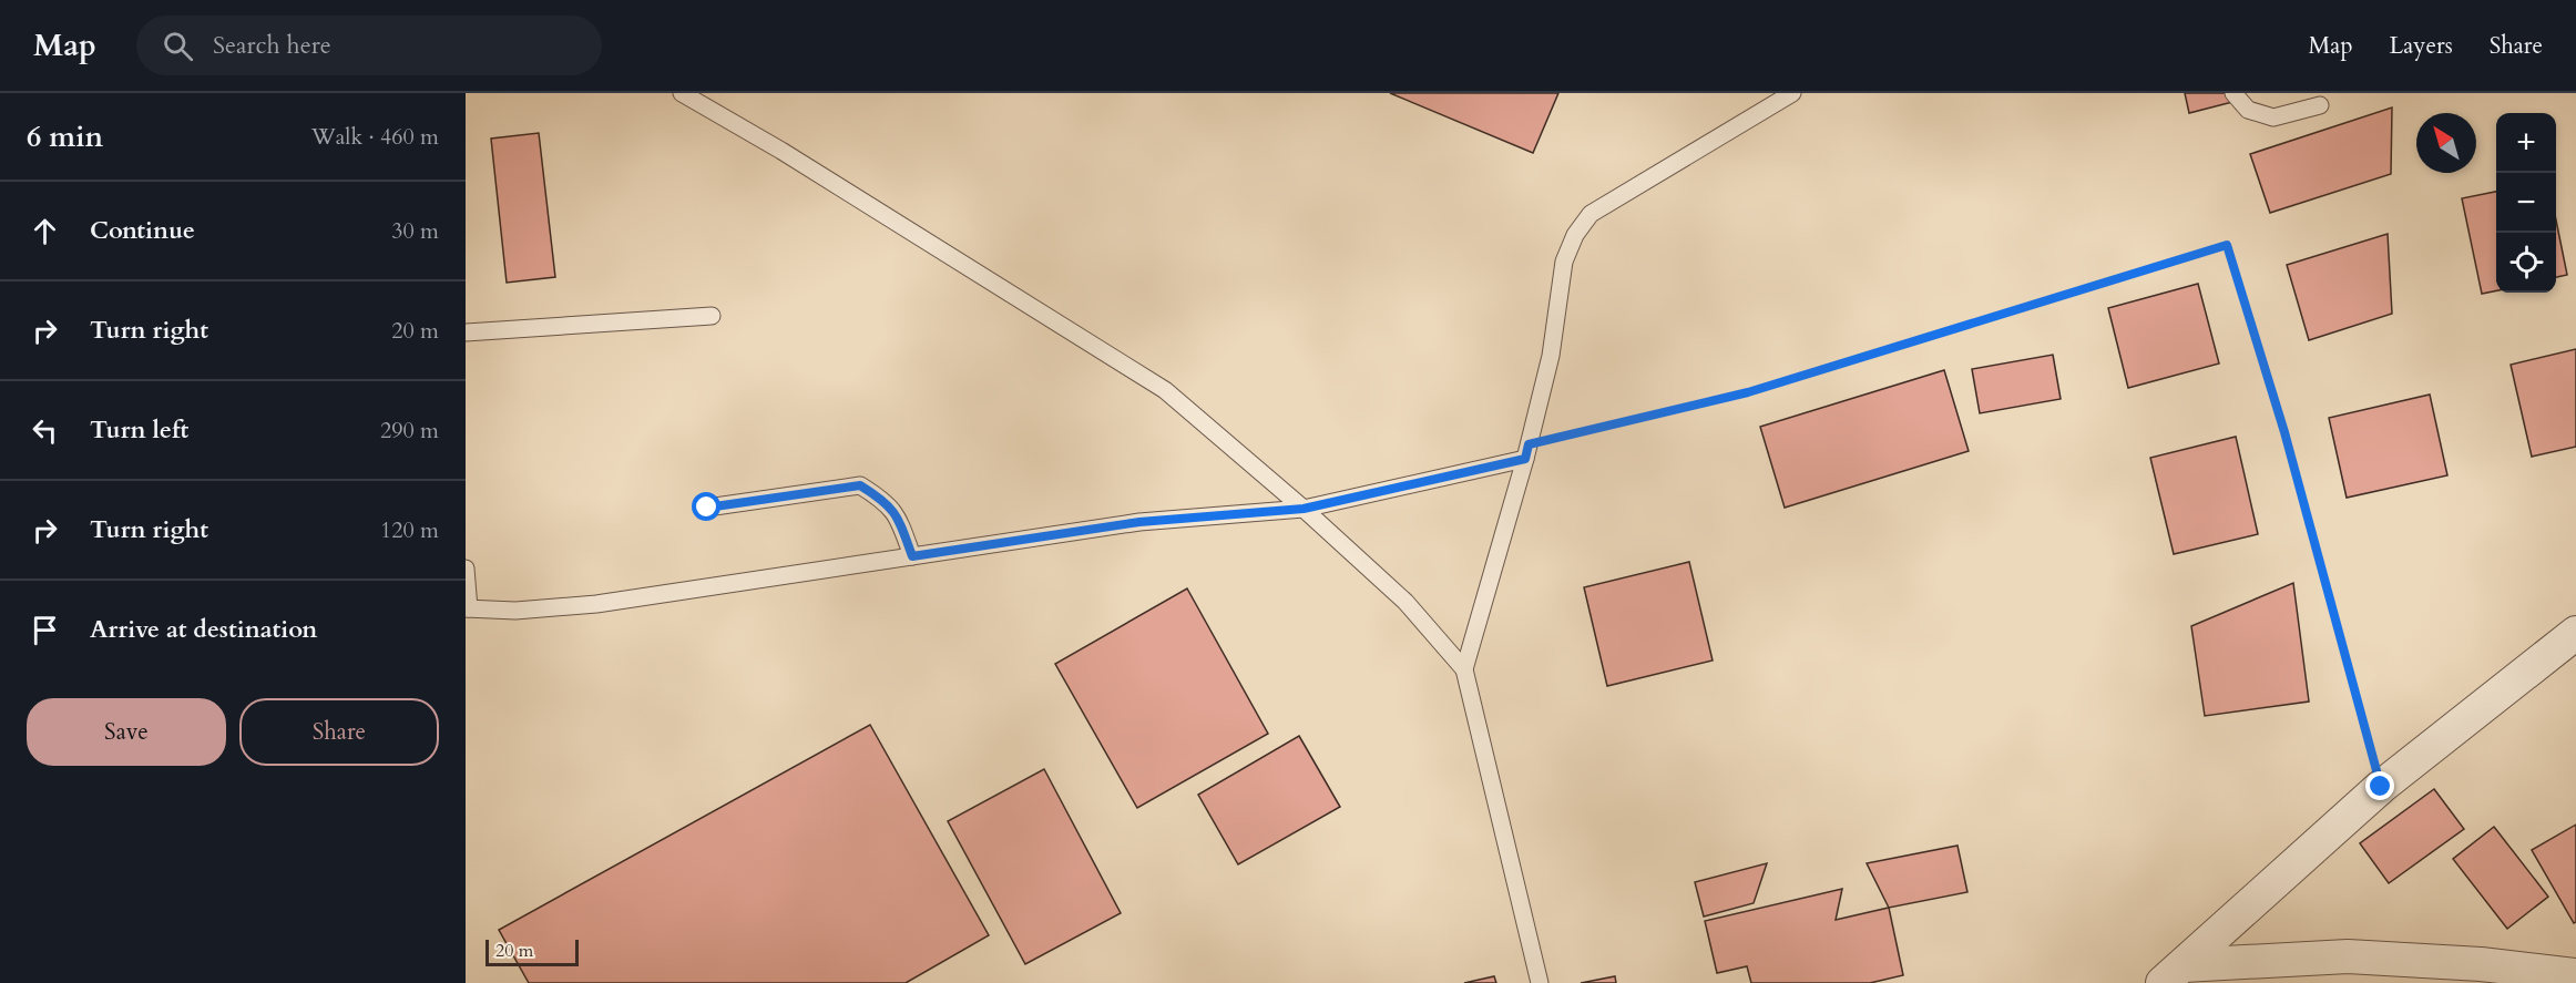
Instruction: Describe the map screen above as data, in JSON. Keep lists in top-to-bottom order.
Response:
{
  "scale_bar": "20 m",
  "north": "top left",
  "page": {
    "header": "Map",
    "search": "Search here",
    "nav": ["Map", "Layers", "Share"],
    "heading": ["6 min", "Walk · 460 m"],
    "map_buttons": ["+", "−"],
    "list": [
      ["Continue", "30 m"],
      ["Turn right", "20 m"],
      ["Turn left", "290 m"],
      ["Turn right", "120 m"],
      "Arrive at destination"
    ],
    "buttons": ["Save", "Share"],
    "scale": "20 m"
  }
}
